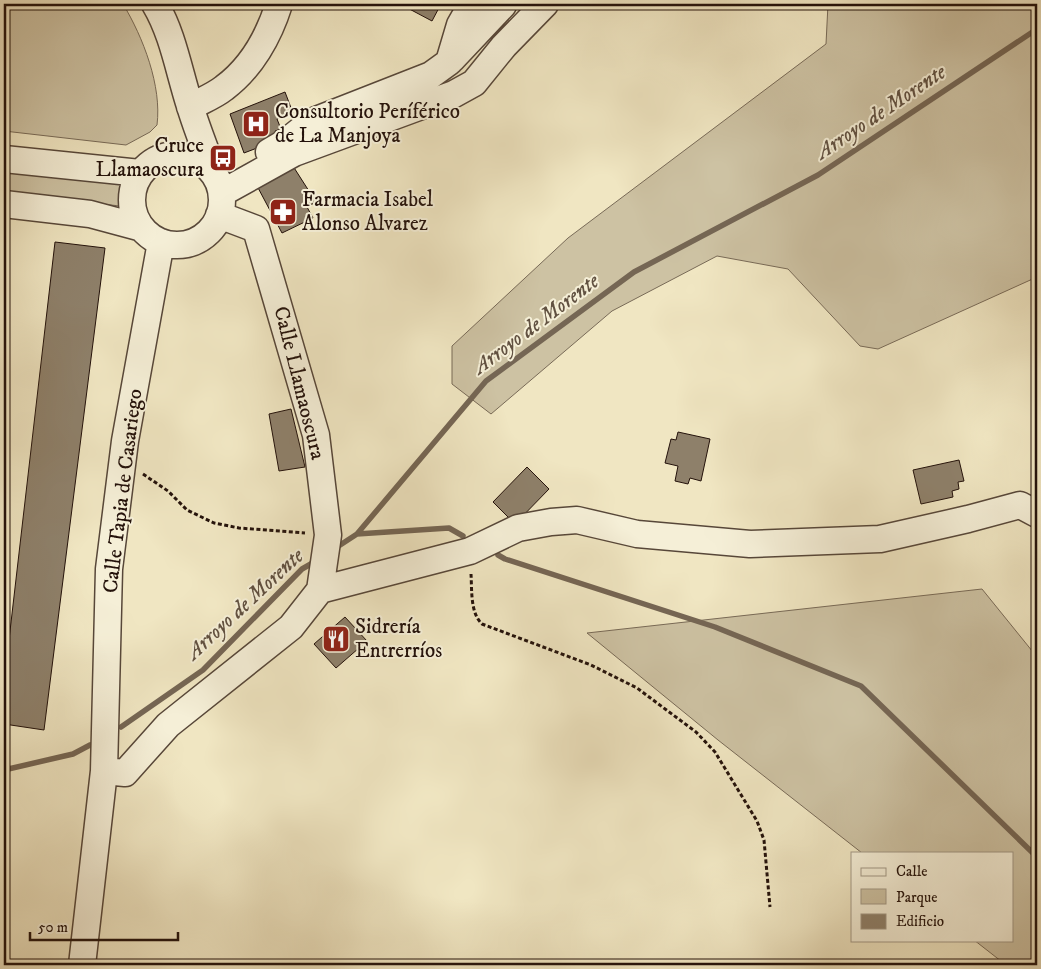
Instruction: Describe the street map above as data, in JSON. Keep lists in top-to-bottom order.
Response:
{
  "streets": {
    "street": ["Calle Llamaoscura", "Calle Tapia de Casariego"]
  },
  "crossings": [
    ["Calle Llamaoscura", "Calle Tapia de Casariego"]
  ],
  "water": ["Arroyo de Morente"],
  "places": {
    "hospital": ["Consultorio Períférico de La Manjoya"],
    "bus stop": ["Cruce Llamaoscura"],
    "pharmacy": ["Farmacia Isabel Alonso Alvarez"],
    "restaurant": ["Sidrería Entrerríos"]
  },
  "legend": ["Calle", "Parque", "Edificio"],
  "scale_bar": "50 m"
}
